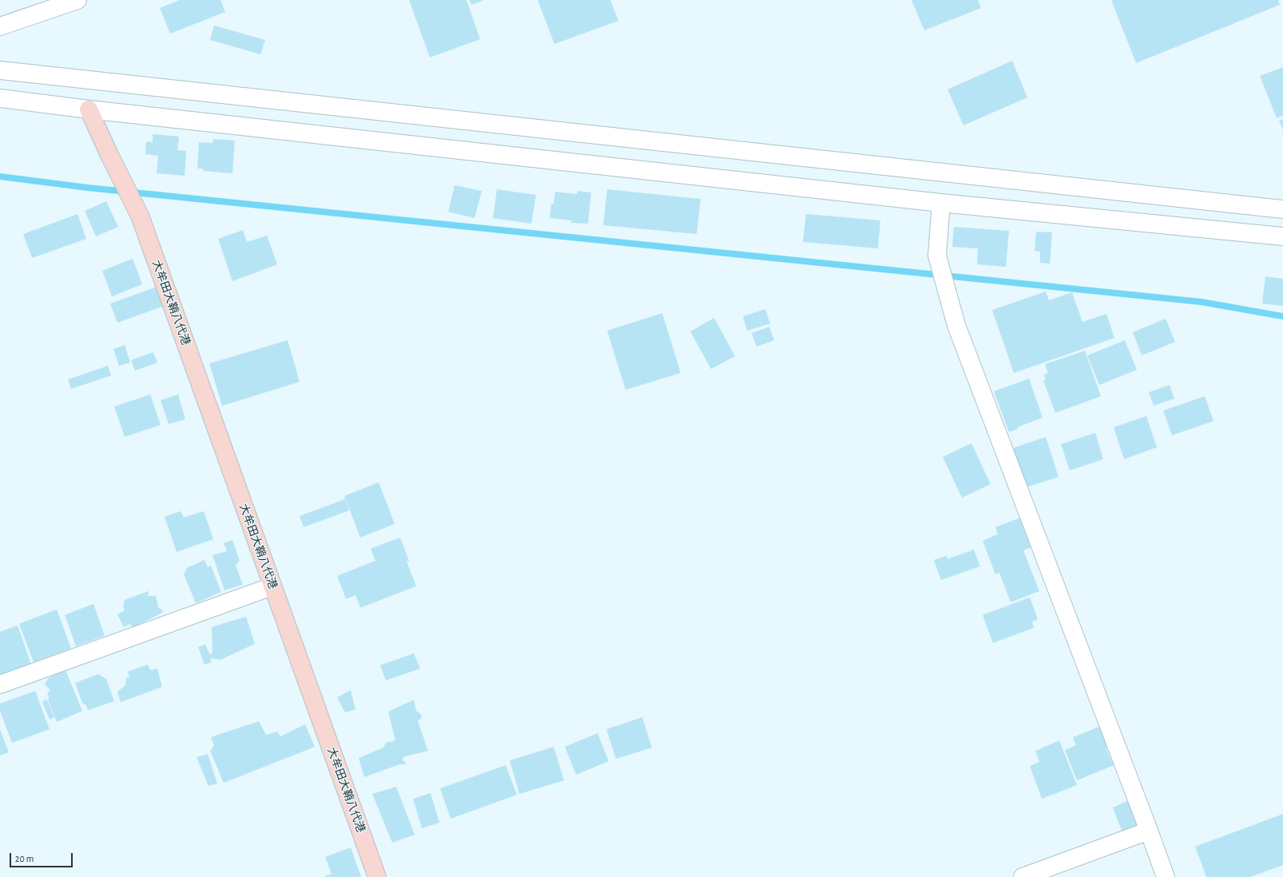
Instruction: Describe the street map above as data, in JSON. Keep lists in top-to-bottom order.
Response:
{
  "streets": {
    "main road": ["大牟田大鞘八代港"]
  },
  "scale_bar": "20 m"
}
